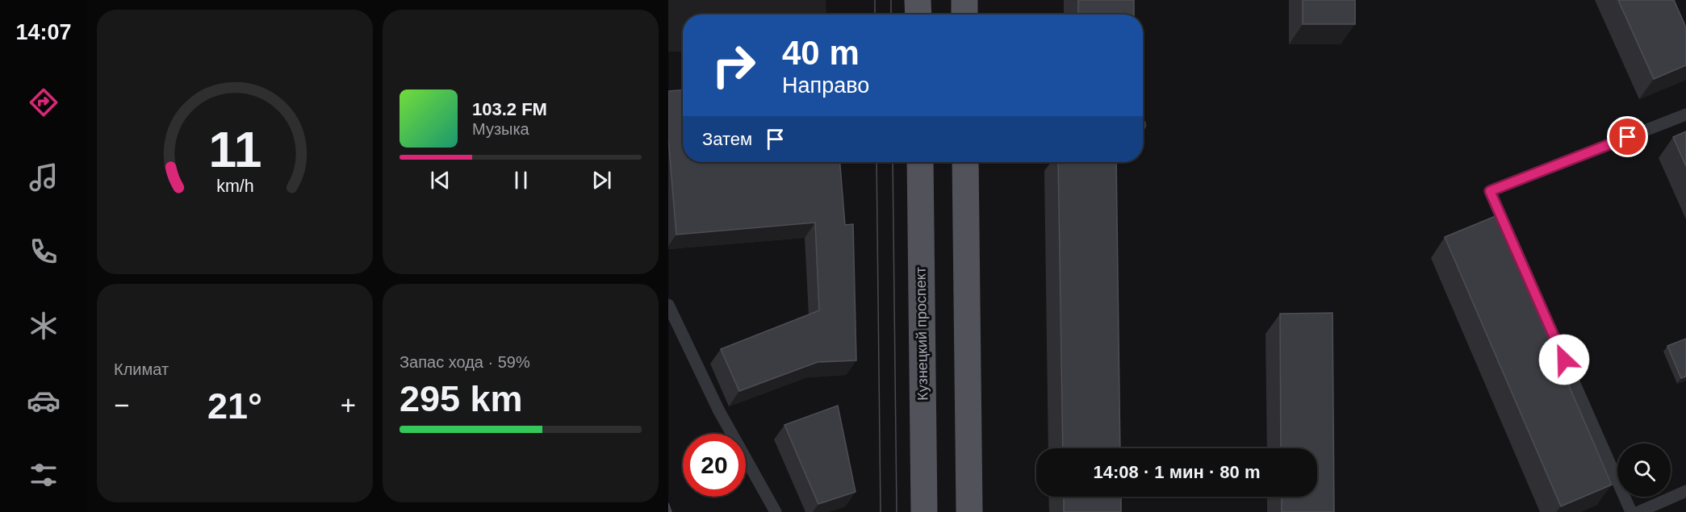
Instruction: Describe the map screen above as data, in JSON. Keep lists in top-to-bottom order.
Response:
{
  "streets": {
    "main road": ["Кузнецкий проспект"]
  },
  "page": {
    "tabs": "14:07",
    "turn": ["40 m", "Направо"],
    "song": ["103.2 FM", "Музыка"],
    "then": "Затем",
    "tile": [
      "Климат",
      ["Запас хода · 59%", "295 km"]
    ],
    "heat": ["−", "21°", "+"],
    "limit": "20",
    "trip": "14:08 · 1 мин · 80 m",
    "gauge": ["11", "km/h"]
  }
}
